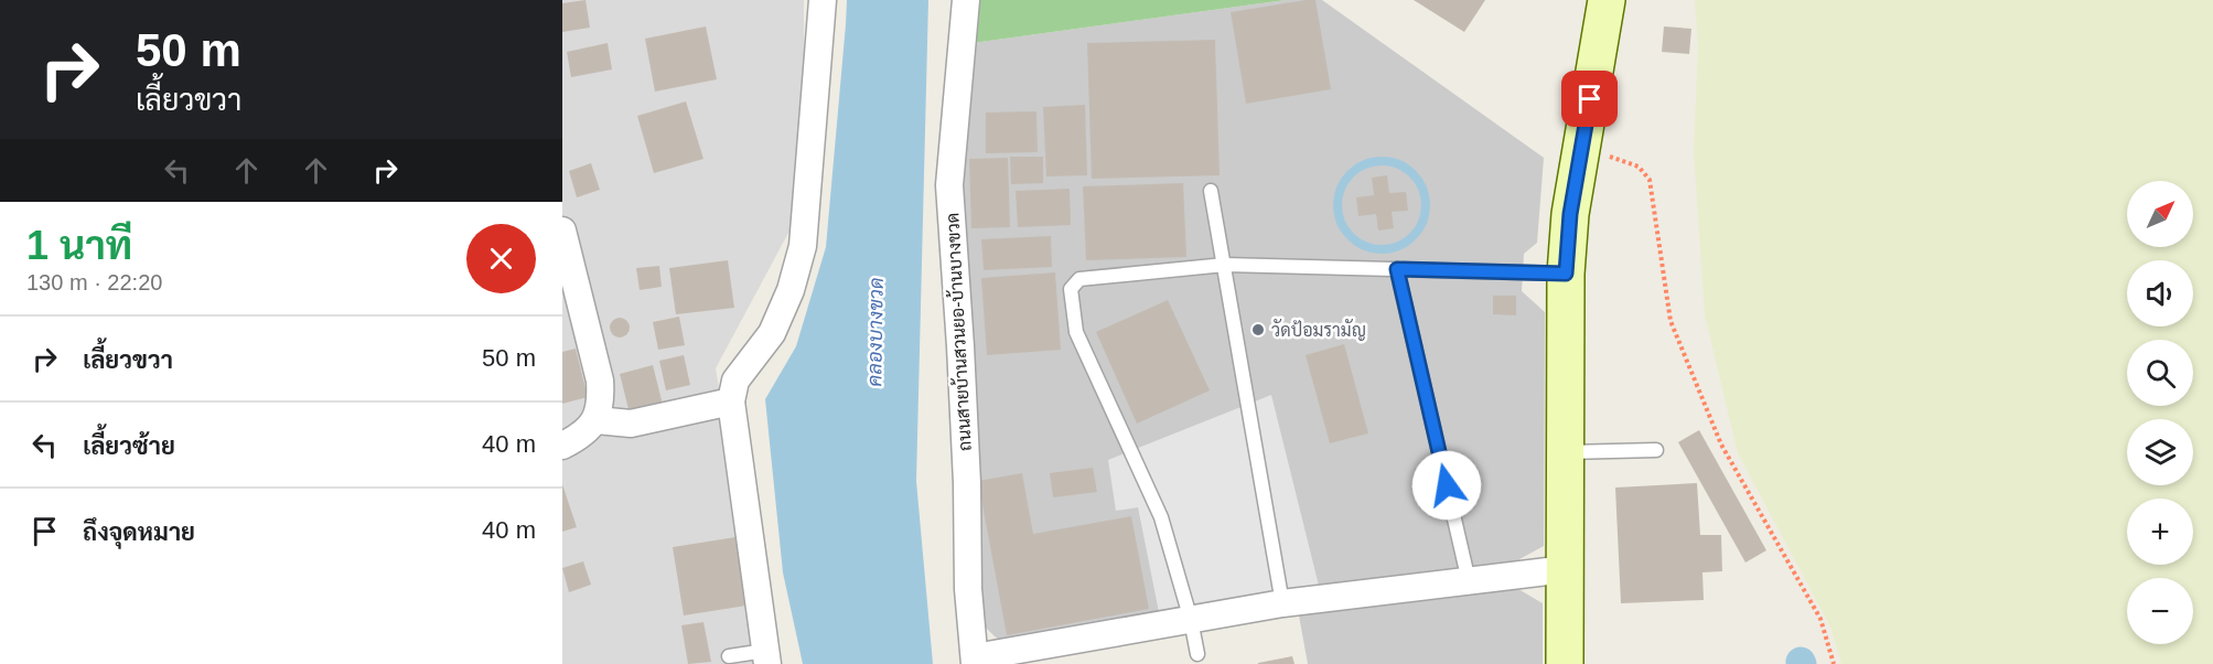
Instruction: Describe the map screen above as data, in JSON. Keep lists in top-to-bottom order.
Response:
{
  "streets": {
    "street": ["ถนนสายบ้านสวนยอ-บ้านบางขวด"]
  },
  "water": ["คลองบางขวด"],
  "places": ["วัดป้อมรามัญ"],
  "north": "top right",
  "page": {
    "turn": ["50 m", "เลี้ยวขวา"],
    "map_buttons": ["+", "−"],
    "heading": ["1 นาที", "130 m · 22:20"],
    "list": [
      {
        "name": "เลี้ยวขวา",
        "value": "50 m"
      },
      {
        "name": "เลี้ยวซ้าย",
        "value": "40 m"
      },
      {
        "name": "ถึงจุดหมาย",
        "value": "40 m"
      }
    ]
  }
}
